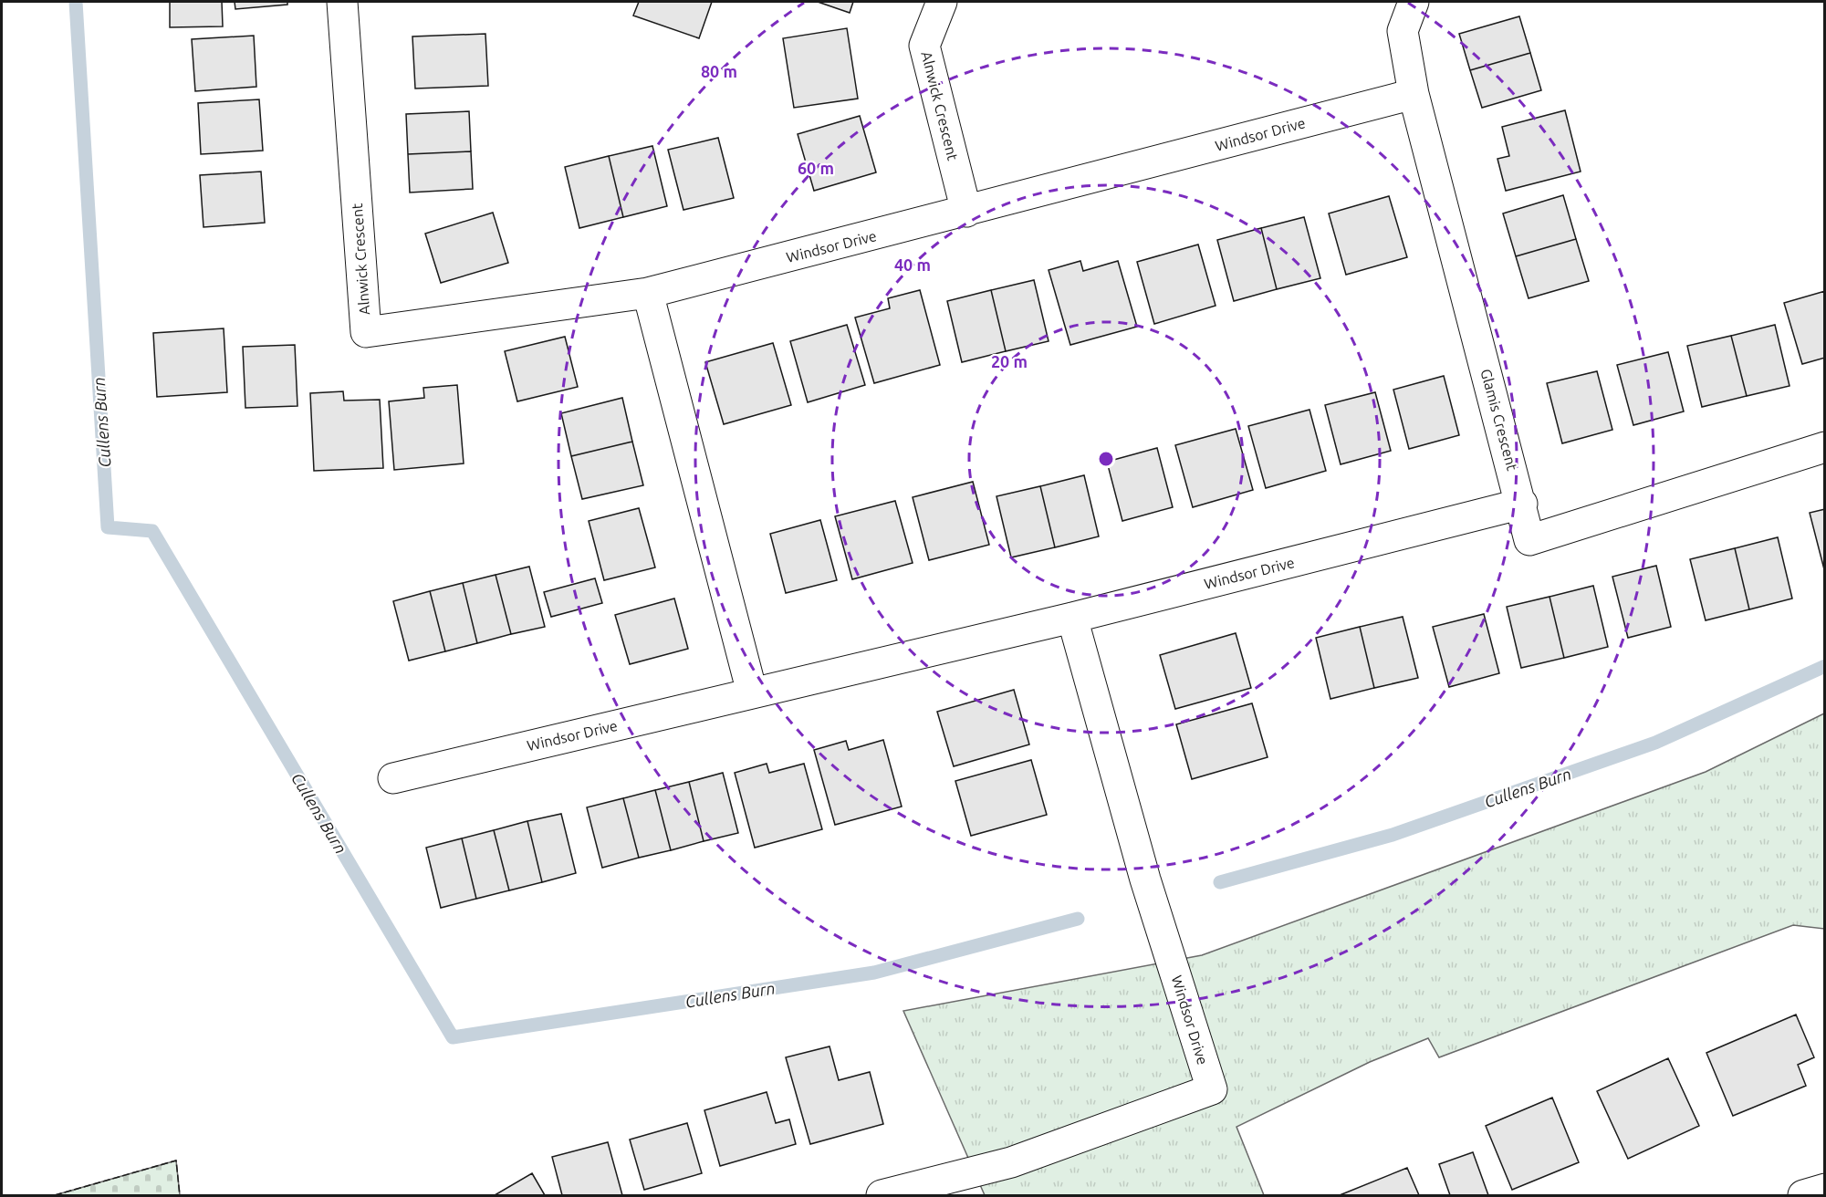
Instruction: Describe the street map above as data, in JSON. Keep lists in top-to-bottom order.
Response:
{
  "streets": {
    "street": ["Alnwick Crescent", "Windsor Drive", "Glamis Crescent"]
  },
  "crossings": [
    ["Alnwick Crescent", "Windsor Drive"],
    ["Windsor Drive", "Glamis Crescent"]
  ],
  "water": ["Cullens Burn"],
  "rings": [
    "80 m",
    "60 m",
    "40 m",
    "20 m"
  ]
}
